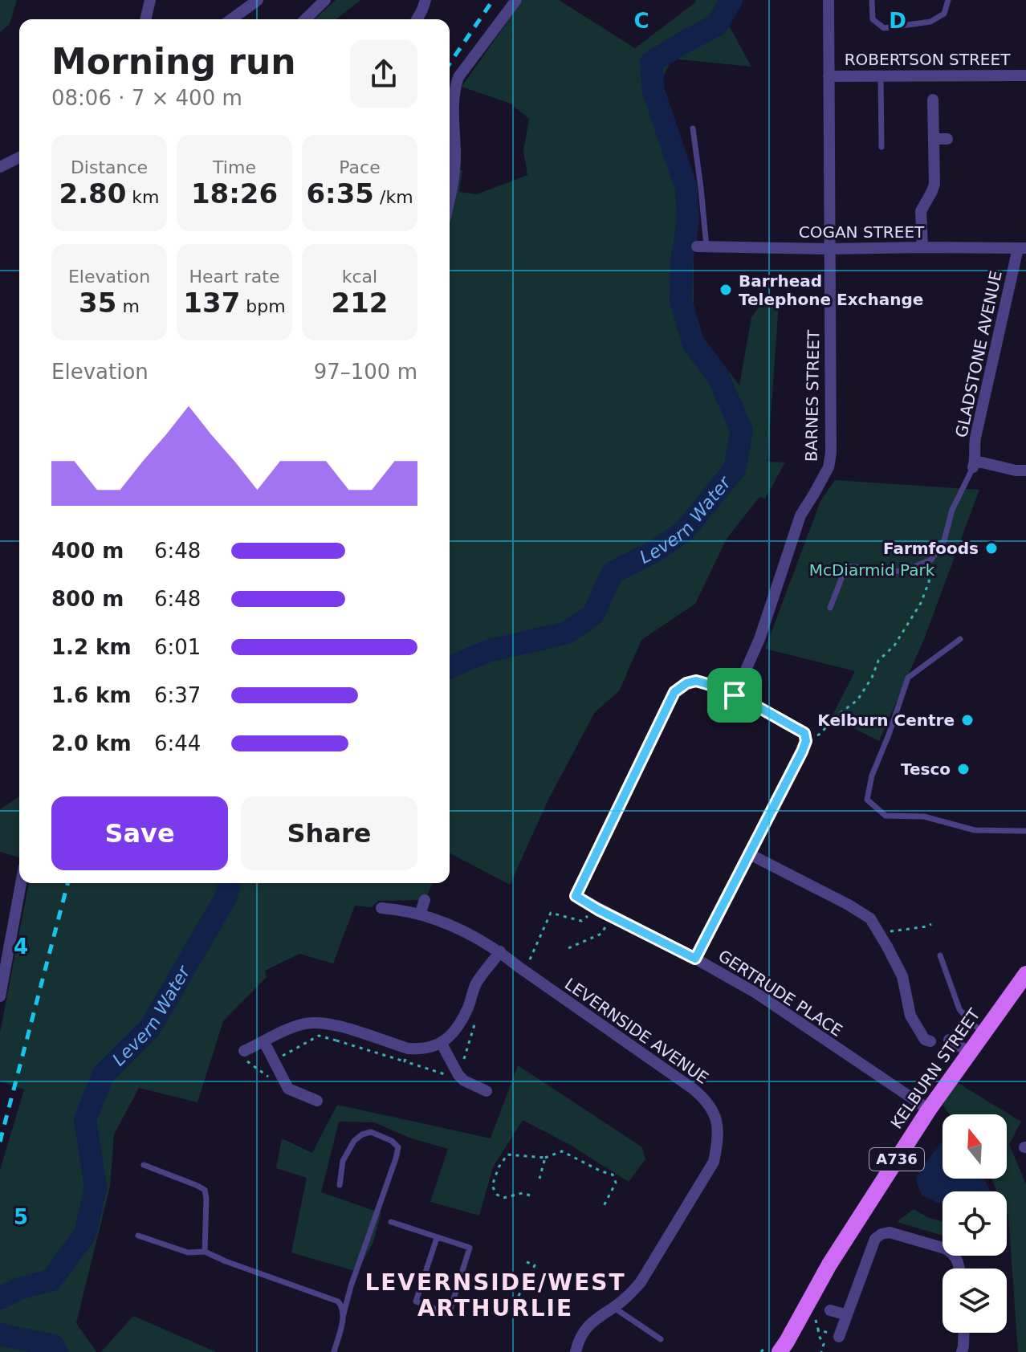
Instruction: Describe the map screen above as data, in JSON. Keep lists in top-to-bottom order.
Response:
{
  "streets": {
    "main road": ["KELBURN STREET", "A736"],
    "street": [
      "ROBERTSON STREET",
      "COGAN STREET",
      "GLADSTONE AVENUE",
      "BARNES STREET",
      "GERTRUDE PLACE",
      "LEVERNSIDE AVENUE"
    ]
  },
  "crossings": [
    ["ROBERTSON STREET", "BARNES STREET"],
    ["COGAN STREET", "GLADSTONE AVENUE"],
    ["COGAN STREET", "BARNES STREET"],
    ["BARNES STREET", "GERTRUDE PLACE"],
    ["GERTRUDE PLACE", "KELBURN STREET"]
  ],
  "districts": ["LEVERNSIDE/WEST ARTHURLIE"],
  "water": ["Levern Water"],
  "parks": ["McDiarmid Park"],
  "places": [
    "Barrhead Telephone Exchange",
    "Farmfoods",
    "Kelburn Centre",
    "Tesco"
  ],
  "north": "top",
  "page": {
    "heading": ["Morning run", "08:06 · 7 × 400 m"],
    "stats": [
      ["Distance", "2.80 km"],
      ["Time", "18:26"],
      ["Pace", "6:35 /km"],
      ["Elevation", "35 m"],
      ["Heart rate", "137 bpm"],
      ["kcal", "212"]
    ],
    "chart": ["Elevation", "97–100 m"],
    "list": [
      {
        "name": "400 m",
        "note": "6:48"
      },
      {
        "name": "800 m",
        "note": "6:48"
      },
      {
        "name": "1.2 km",
        "note": "6:01"
      },
      {
        "name": "1.6 km",
        "note": "6:37"
      },
      {
        "name": "2.0 km",
        "note": "6:44"
      }
    ],
    "buttons": ["Save", "Share"]
  },
  "grid": {
    "columns": ["C", "D"],
    "rows": ["4", "5"]
  }
}
